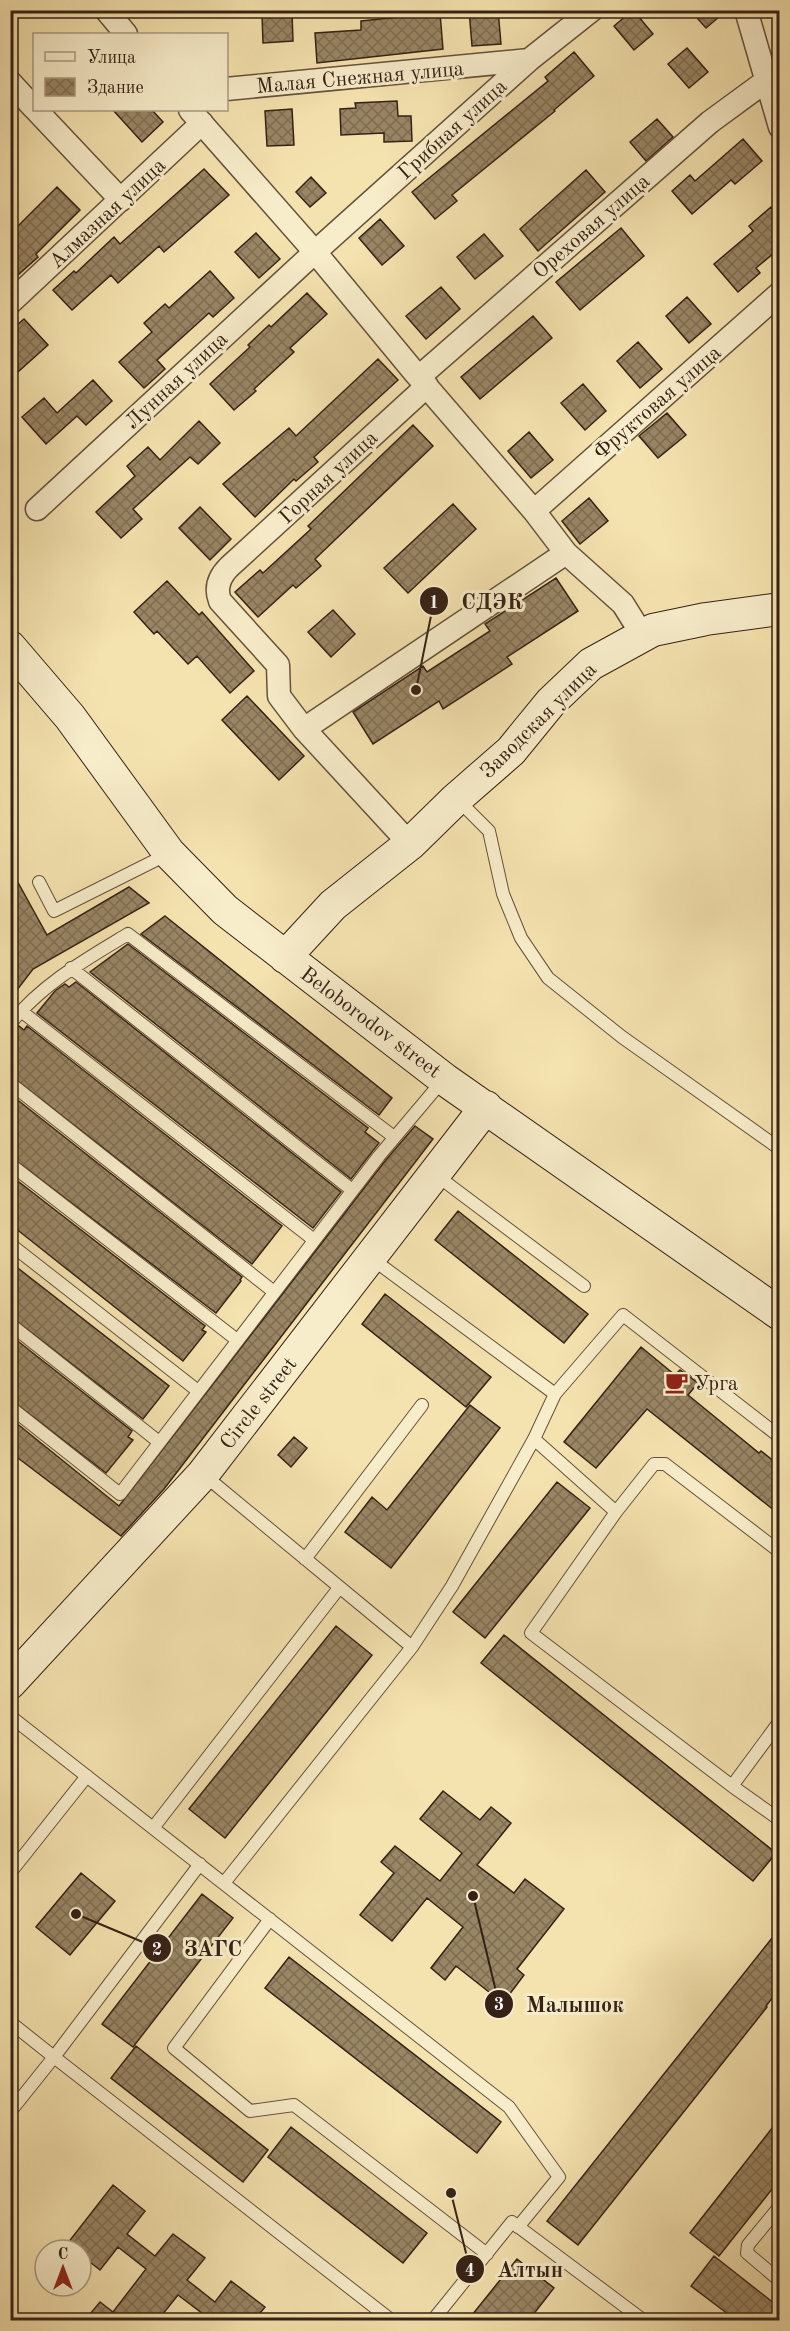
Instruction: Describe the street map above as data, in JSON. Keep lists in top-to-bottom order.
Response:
{
  "streets": {
    "street": [
      "Малая Снежная улица",
      "Грибная улица",
      "Алмазная улица",
      "Ореховая улица",
      "Лунная улица",
      "Фруктовая улица",
      "Горная улица",
      "Заводская улица",
      "Beloborodov street",
      "Circle street"
    ]
  },
  "crossings": [
    ["Малая Снежная улица", "Грибная улица"],
    ["Грибная улица", "Лунная улица"],
    ["Ореховая улица", "Горная улица"],
    ["Заводская улица", "Beloborodov street"],
    ["Beloborodov street", "Circle street"]
  ],
  "places": {
    "other": [
      "СДЭК",
      "Малышок",
      "ЗАГС",
      "Алтын"
    ],
    "cafe": ["Урга"]
  },
  "legend": ["Улица", "Здание"],
  "north": "top"
}
